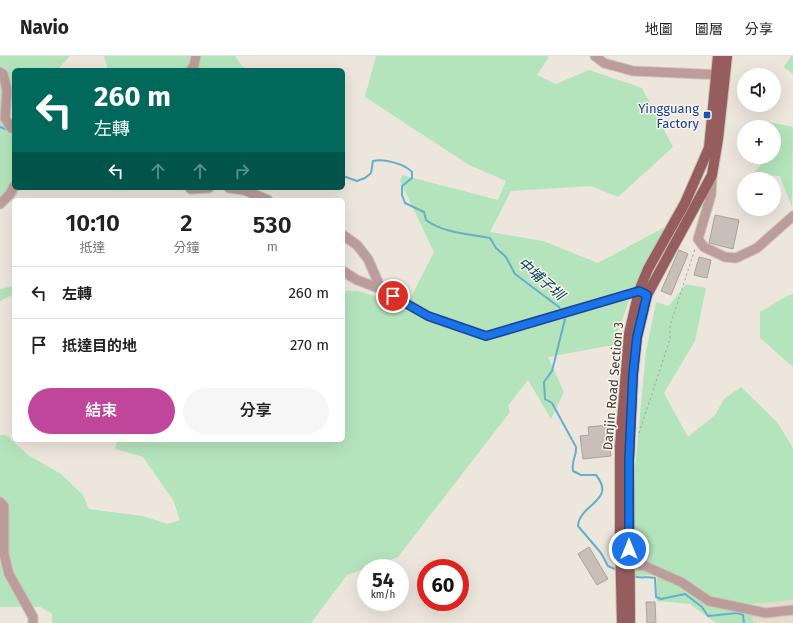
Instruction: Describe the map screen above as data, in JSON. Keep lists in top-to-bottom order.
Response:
{
  "streets": {
    "main road": ["Danjin Road Section 3"]
  },
  "water": ["中埔子圳"],
  "places": {
    "transit": ["Yingguang Factory"]
  },
  "page": {
    "header": "Navio",
    "nav": ["地圖", "圖層", "分享"],
    "map_buttons": ["+", "−"],
    "turn": ["260 m", "左轉"],
    "eta": [
      "10:10",
      "抵達",
      "2",
      "分鐘",
      "530",
      "m"
    ],
    "list": [
      {
        "name": "左轉",
        "value": "260 m"
      },
      {
        "name": "抵達目的地",
        "value": "270 m"
      }
    ],
    "buttons": ["結束", "分享"],
    "speed": "54 km/h",
    "limit": "60"
  }
}
